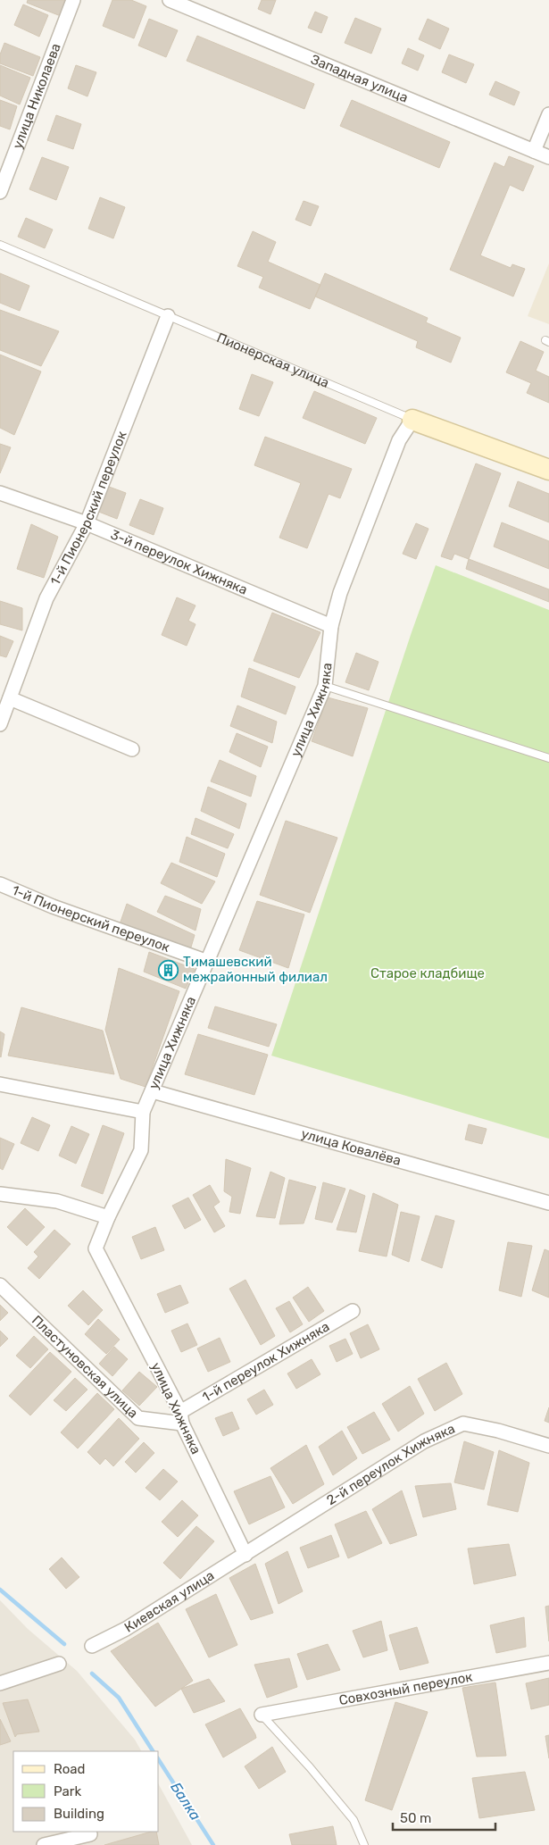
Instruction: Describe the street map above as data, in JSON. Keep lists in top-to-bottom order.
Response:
{
  "streets": {
    "street": [
      "Западная улица",
      "улица Николаева",
      "Пионерская улица",
      "1-й Пионерский переулок",
      "3-й переулок Хижняка",
      "улица Хижняка",
      "улица Ковалёва",
      "1-й переулок Хижняка",
      "Пластуновская улица",
      "2-й переулок Хижняка",
      "Киевская улица",
      "Совхозный переулок"
    ]
  },
  "crossings": [
    ["Пионерская улица", "1-й Пионерский переулок"],
    ["Пионерская улица", "улица Хижняка"],
    ["1-й Пионерский переулок", "3-й переулок Хижняка"],
    ["1-й Пионерский переулок", "улица Хижняка"],
    ["3-й переулок Хижняка", "улица Хижняка"],
    ["улица Хижняка", "улица Ковалёва"],
    ["улица Хижняка", "1-й переулок Хижняка"],
    ["улица Хижняка", "Пластуновская улица"],
    ["улица Хижняка", "2-й переулок Хижняка"],
    ["улица Хижняка", "Киевская улица"],
    ["1-й переулок Хижняка", "Пластуновская улица"],
    ["2-й переулок Хижняка", "Киевская улица"]
  ],
  "water": ["Балка"],
  "parks": ["Старое кладбище"],
  "places": {
    "building": ["Тимашевский межрайонный филиал"]
  },
  "legend": ["Road", "Park", "Building"],
  "scale_bar": "50 m"
}
